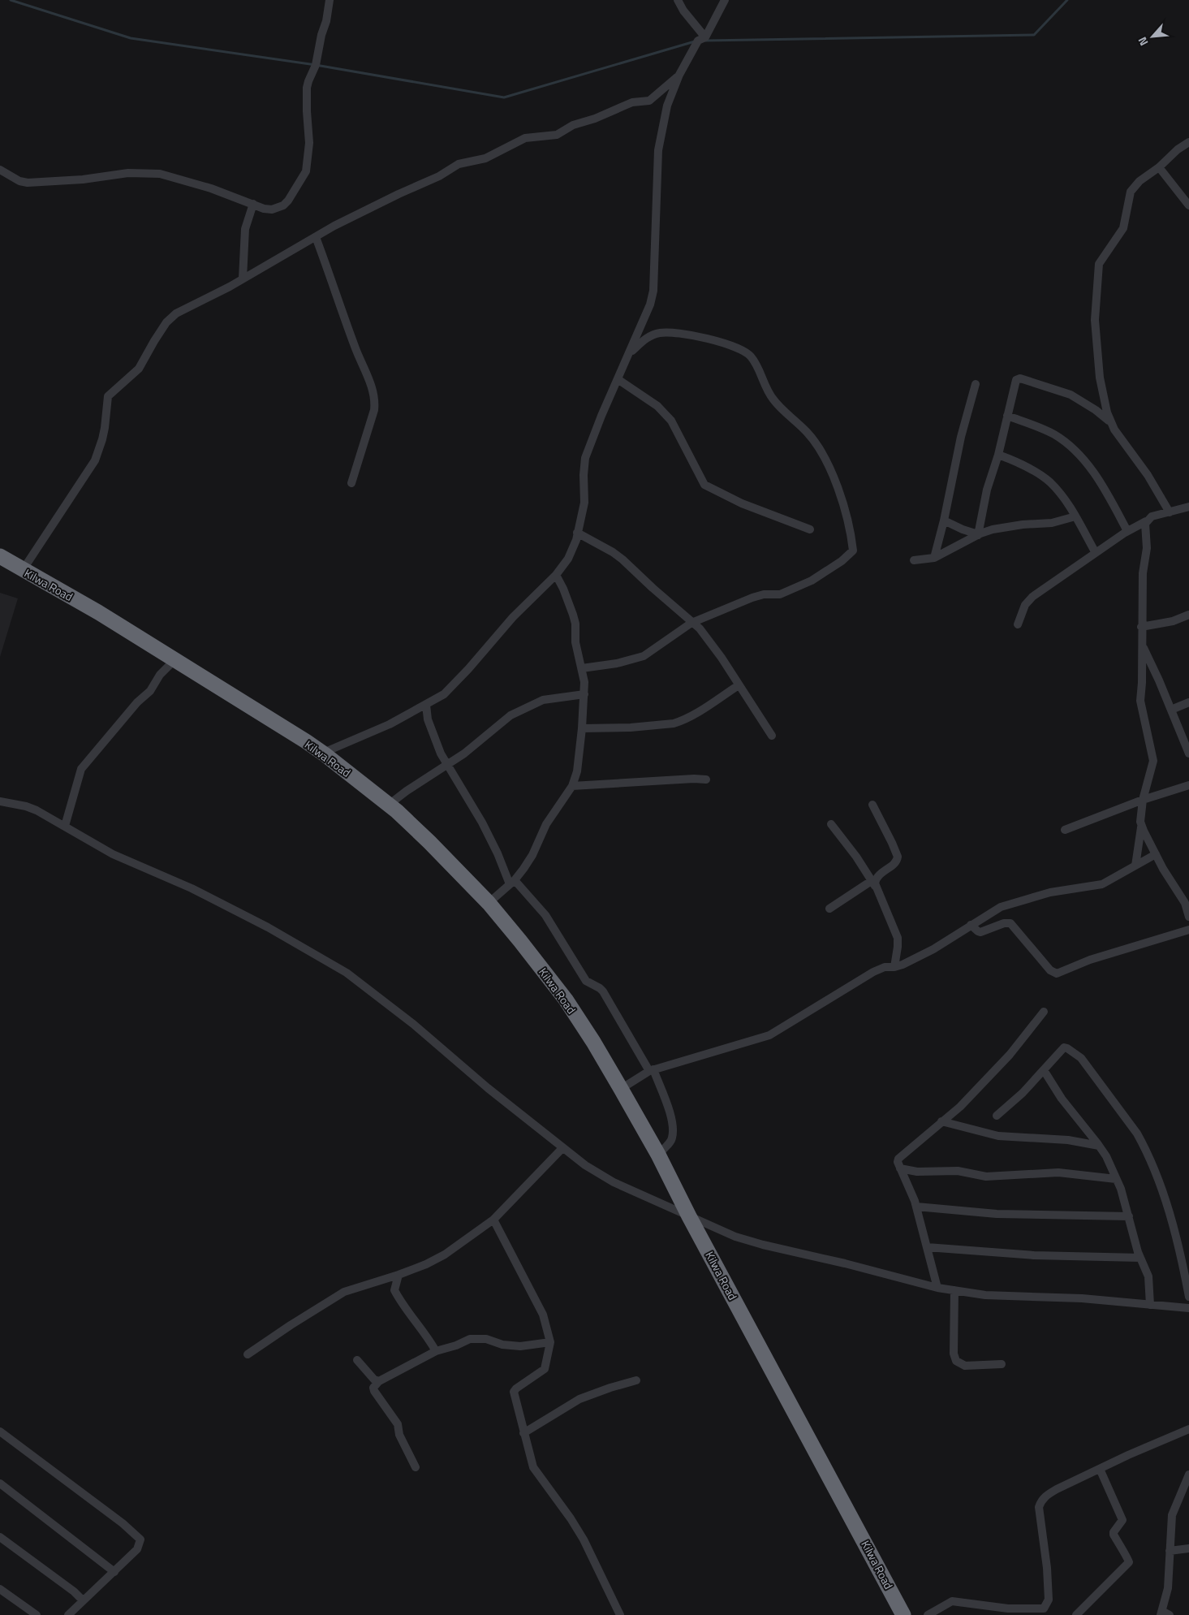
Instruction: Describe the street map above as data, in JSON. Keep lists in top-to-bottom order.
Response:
{
  "streets": {
    "highway": ["Kilwa Road"]
  },
  "north": "bottom left"
}
